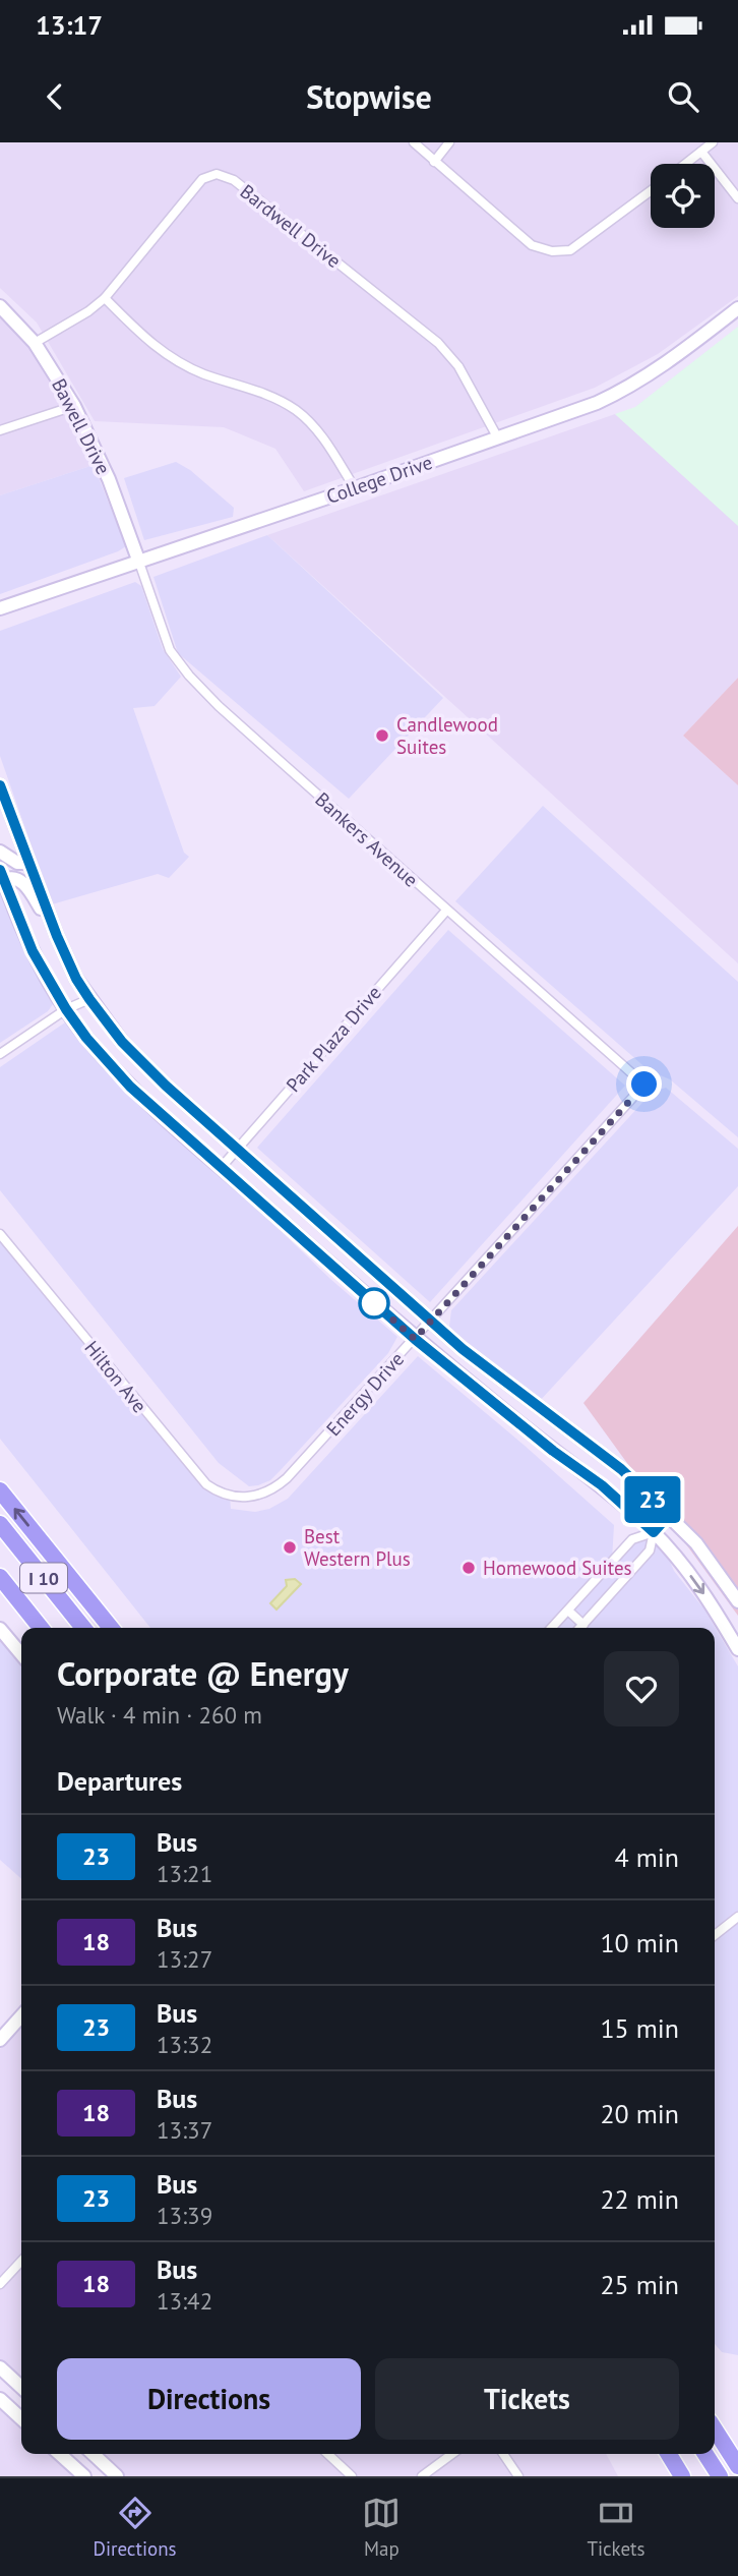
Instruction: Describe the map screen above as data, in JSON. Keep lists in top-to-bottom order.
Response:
{
  "streets": {
    "highway": ["I 10"],
    "street": [
      "Bardwell Drive",
      "Bawell Drive",
      "College Drive",
      "Bankers Avenue",
      "Park Plaza Drive",
      "Hilton Ave",
      "Energy Drive"
    ]
  },
  "crossings": [
    ["Bardwell Drive", "Bawell Drive"],
    ["Bardwell Drive", "College Drive"],
    ["Bawell Drive", "College Drive"],
    ["Bawell Drive", "Bankers Avenue"],
    ["College Drive", "Bankers Avenue"],
    ["Bankers Avenue", "Park Plaza Drive"],
    ["Bankers Avenue", "Energy Drive"],
    ["Hilton Ave", "Energy Drive"]
  ],
  "places": ["Candlewood Suites", "Best Western Plus", "Homewood Suites"],
  "lines": ["bus line 23"],
  "page": {
    "status": "13:17",
    "header": "Stopwise",
    "on_map": "23",
    "heading": [
      ["Corporate @ Energy", "Walk · 4 min · 260 m"],
      "Departures"
    ],
    "list": [
      {
        "mark": "23",
        "name": "Bus",
        "note": "13:21",
        "value": "4 min"
      },
      {
        "mark": "18",
        "name": "Bus",
        "note": "13:27",
        "value": "10 min"
      },
      {
        "mark": "23",
        "name": "Bus",
        "note": "13:32",
        "value": "15 min"
      },
      {
        "mark": "18",
        "name": "Bus",
        "note": "13:37",
        "value": "20 min"
      },
      {
        "mark": "23",
        "name": "Bus",
        "note": "13:39",
        "value": "22 min"
      },
      {
        "mark": "18",
        "name": "Bus",
        "note": "13:42",
        "value": "25 min"
      }
    ],
    "buttons": ["Directions", "Tickets"],
    "tabs": ["Directions", "Map", "Tickets"]
  }
}
